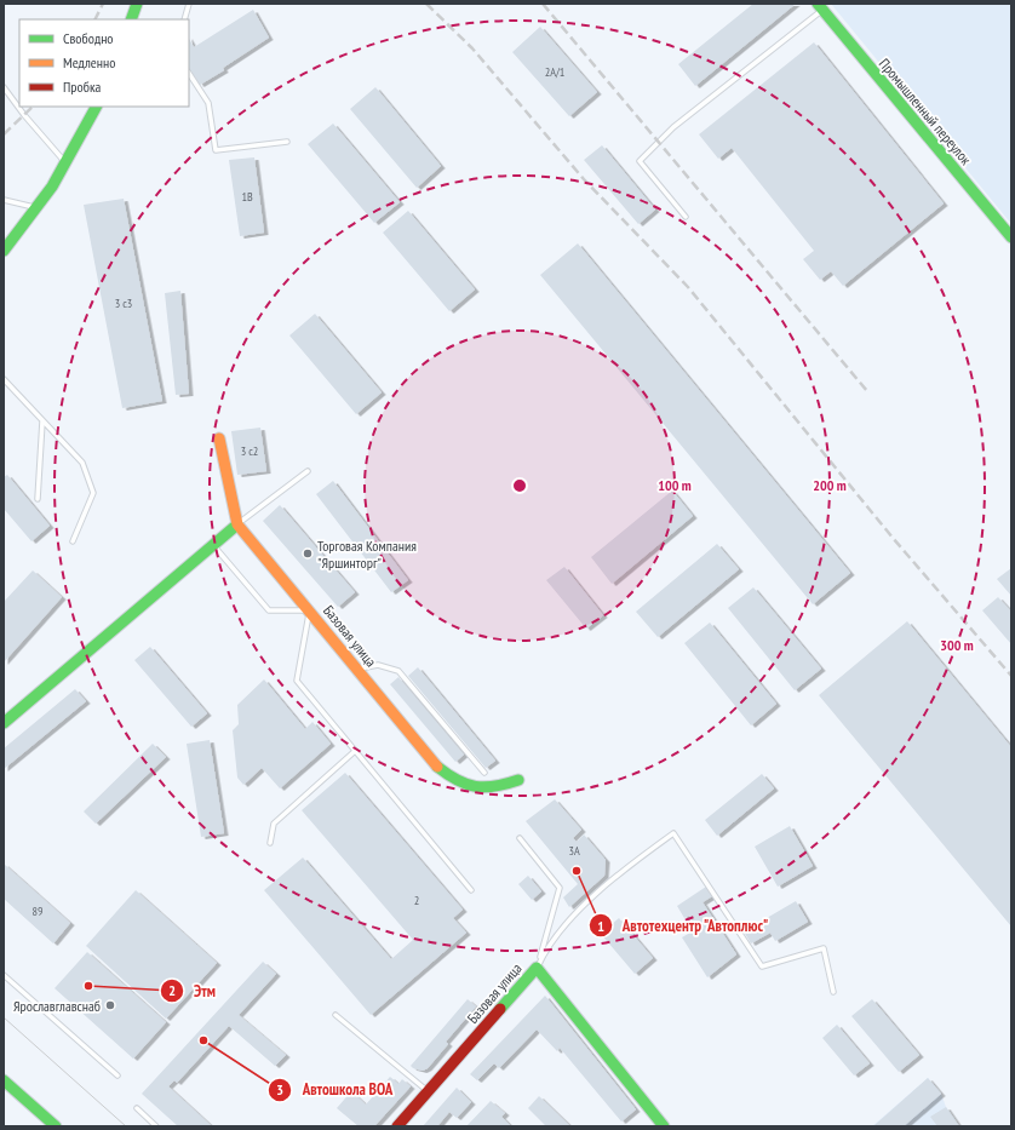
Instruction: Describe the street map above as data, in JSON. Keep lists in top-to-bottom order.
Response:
{
  "streets": {
    "street": ["Промышленный переулок", "Базовая улица"]
  },
  "places": [
    "Торговая Компания \"Яршинторг\"",
    "Автотехцентр \"Автоплюс\"",
    "Этм",
    "Ярославглавснаб",
    "Автошкола ВОА"
  ],
  "house_numbers": [
    "2А/1",
    "1В",
    "3 с3",
    "3 с2",
    "3А",
    "2",
    "89"
  ],
  "legend": ["Свободно", "Медленно", "Пробка"],
  "rings": ["100 m", "200 m", "300 m"]
}
